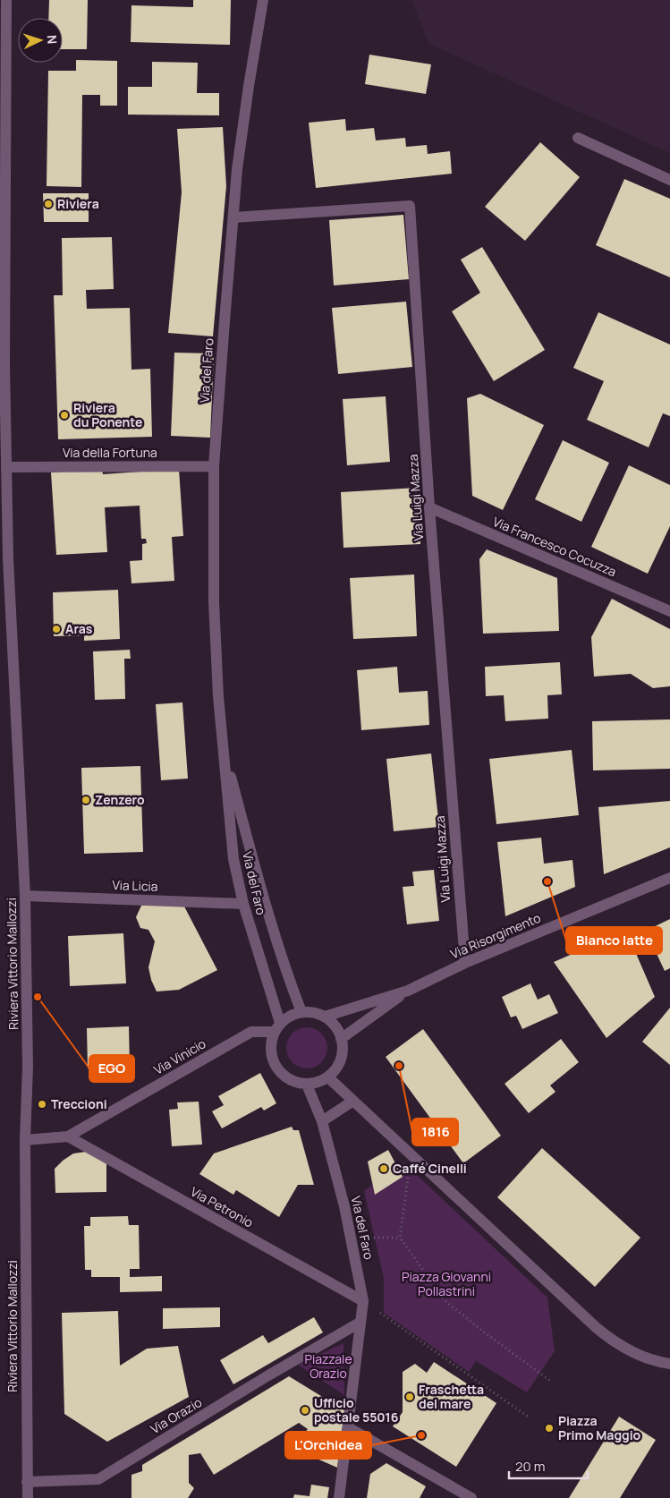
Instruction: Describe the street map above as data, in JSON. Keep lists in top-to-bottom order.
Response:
{
  "streets": {
    "street": [
      "Via del Faro",
      "Via della Fortuna",
      "Via Luigi Mazza",
      "Via Francesco Cocuzza",
      "Via Licia",
      "Via Risorgimento",
      "Riviera Vittorio Mallozzi",
      "Via Vinicio",
      "Via Petronio",
      "Via Orazio"
    ]
  },
  "crossings": [
    ["Via del Faro", "Via della Fortuna"],
    ["Via del Faro", "Via Luigi Mazza"],
    ["Via del Faro", "Via Licia"],
    ["Via del Faro", "Via Risorgimento"],
    ["Via del Faro", "Via Vinicio"],
    ["Via del Faro", "Via Petronio"],
    ["Via del Faro", "Via Orazio"],
    ["Via della Fortuna", "Riviera Vittorio Mallozzi"],
    ["Via Luigi Mazza", "Via Francesco Cocuzza"],
    ["Via Luigi Mazza", "Via Risorgimento"],
    ["Via Licia", "Riviera Vittorio Mallozzi"],
    ["Via Risorgimento", "Via Vinicio"],
    ["Riviera Vittorio Mallozzi", "Via Vinicio"],
    ["Riviera Vittorio Mallozzi", "Via Orazio"],
    ["Via Vinicio", "Via Petronio"]
  ],
  "parks": ["Piazza Giovanni Pollastrini", "Piazzale Orazio"],
  "places": [
    "Riviera",
    "Riviera du Ponente",
    "Aras",
    "Zenzero",
    "Bianco latte",
    "EGO",
    "1816",
    "Treccioni",
    "Caffé Cinelli",
    "Fraschetta del mare",
    "Ufficio postale 55016",
    "Piazza Primo Maggio",
    "L'Orchidea"
  ],
  "scale_bar": "20 m",
  "north": "right"
}
